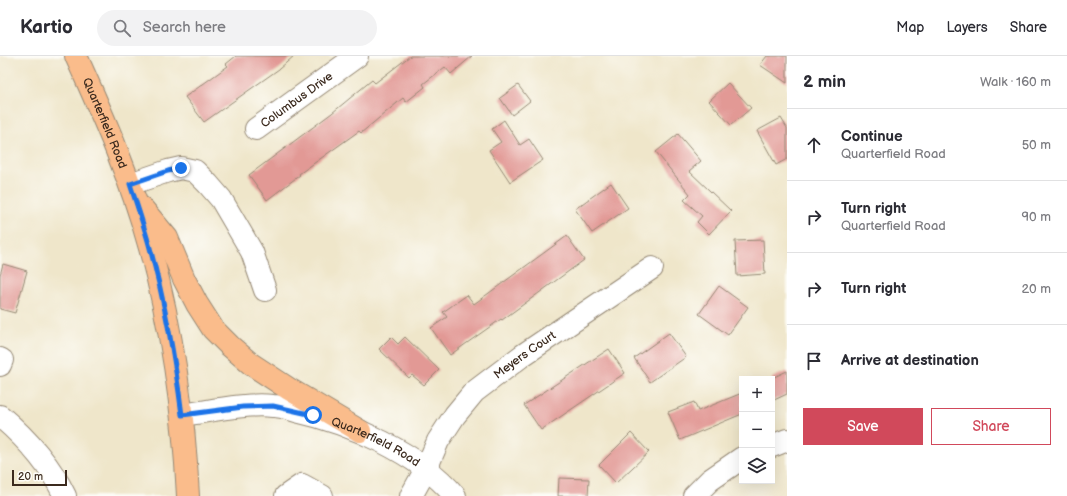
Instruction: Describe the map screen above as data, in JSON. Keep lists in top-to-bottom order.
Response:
{
  "streets": {
    "main road": ["Quarterfield Road"],
    "street": ["Columbus Drive", "Meyers Court"]
  },
  "crossings": [
    ["Quarterfield Road", "Meyers Court"]
  ],
  "scale_bar": "20 m",
  "page": {
    "header": "Kartio",
    "search": "Search here",
    "nav": ["Map", "Layers", "Share"],
    "heading": ["2 min", "Walk · 160 m"],
    "list": [
      ["Continue", "Quarterfield Road", "50 m"],
      ["Turn right", "Quarterfield Road", "90 m"],
      ["Turn right", "20 m"],
      "Arrive at destination"
    ],
    "map_buttons": ["+", "−"],
    "buttons": ["Save", "Share"],
    "scale": "20 m"
  }
}
